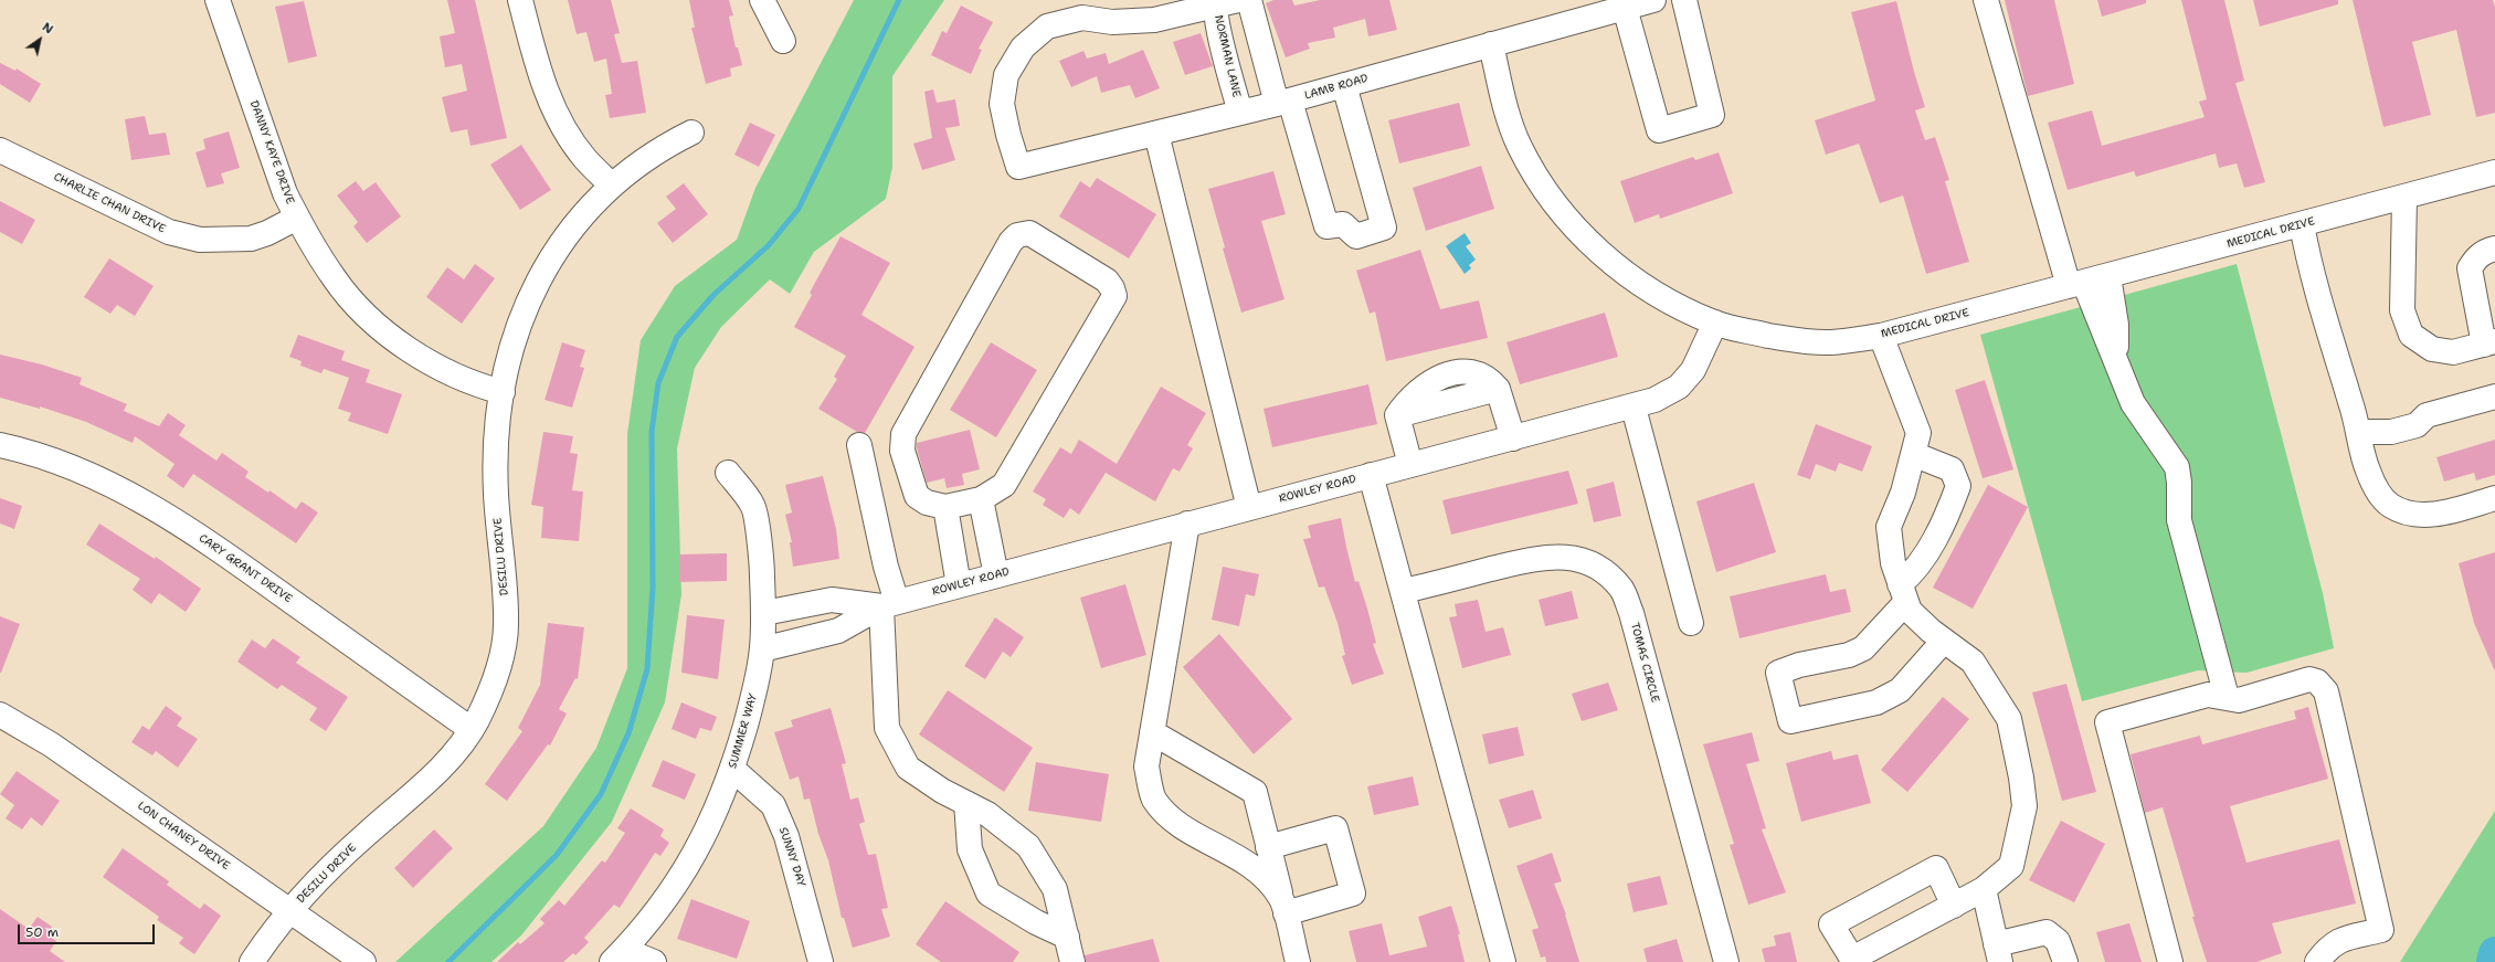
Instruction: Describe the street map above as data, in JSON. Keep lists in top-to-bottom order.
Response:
{
  "streets": {
    "street": [
      "NORMAN LANE",
      "LAMB ROAD",
      "DANNY KAYE DRIVE",
      "CHARLIE CHAN DRIVE",
      "MEDICAL DRIVE",
      "ROWLEY ROAD",
      "DESILU DRIVE",
      "CARY GRANT DRIVE",
      "TOMAS CIRCLE",
      "SUMMER WAY",
      "LON CHANEY DRIVE",
      "SUNNY DAY"
    ]
  },
  "crossings": [
    ["NORMAN LANE", "LAMB ROAD"],
    ["LAMB ROAD", "MEDICAL DRIVE"],
    ["DANNY KAYE DRIVE", "CHARLIE CHAN DRIVE"],
    ["DANNY KAYE DRIVE", "DESILU DRIVE"],
    ["MEDICAL DRIVE", "ROWLEY ROAD"],
    ["ROWLEY ROAD", "SUMMER WAY"],
    ["DESILU DRIVE", "CARY GRANT DRIVE"],
    ["DESILU DRIVE", "LON CHANEY DRIVE"],
    ["SUMMER WAY", "SUNNY DAY"]
  ],
  "scale_bar": "50 m",
  "north": "top right"
}
